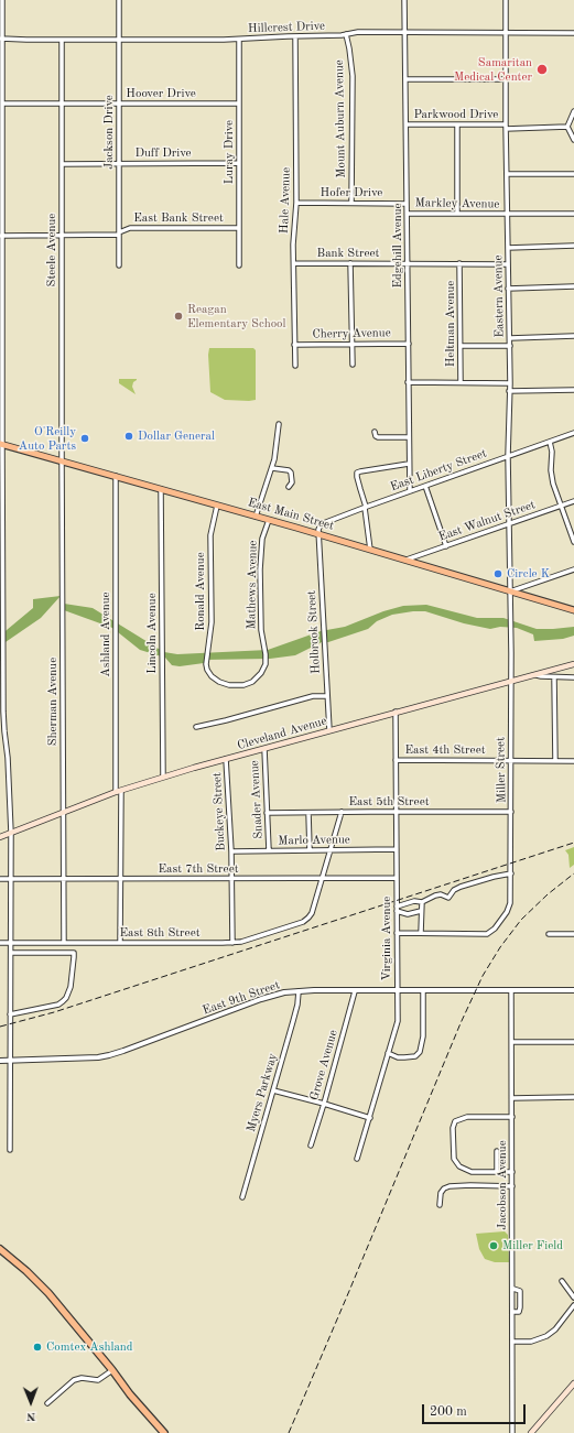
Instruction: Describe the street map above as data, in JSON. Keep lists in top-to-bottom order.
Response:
{
  "streets": {
    "main road": ["East Main Street", "Cleveland Avenue"],
    "street": [
      "Hillcrest Drive",
      "Hoover Drive",
      "Parkwood Drive",
      "Mount Auburn Avenue",
      "Jackson Drive",
      "Luray Drive",
      "Duff Drive",
      "Hofer Drive",
      "Hale Avenue",
      "Markley Avenue",
      "East Bank Street",
      "Edgehill Avenue",
      "Steele Avenue",
      "Bank Street",
      "Eastern Avenue",
      "Heltman Avenue",
      "Cherry Avenue",
      "East Liberty Street",
      "East Walnut Street",
      "Mathews Avenue",
      "Ronald Avenue",
      "Holbrook Street",
      "Lincoln Avenue",
      "Ashland Avenue",
      "Sherman Avenue",
      "East 4th Street",
      "Miller Street",
      "Snader Avenue",
      "East 5th Street",
      "Buckeye Street",
      "Marlo Avenue",
      "East 7th Street",
      "East 8th Street",
      "Virginia Avenue",
      "East 9th Street",
      "Grove Avenue",
      "Myers Parkway",
      "Jacobson Avenue"
    ]
  },
  "crossings": [
    ["Hillcrest Drive", "Mount Auburn Avenue"],
    ["Hillcrest Drive", "Jackson Drive"],
    ["Hillcrest Drive", "Luray Drive"],
    ["Hillcrest Drive", "Hale Avenue"],
    ["Hillcrest Drive", "Edgehill Avenue"],
    ["Hillcrest Drive", "Steele Avenue"],
    ["Hillcrest Drive", "Eastern Avenue"],
    ["Hoover Drive", "Jackson Drive"],
    ["Hoover Drive", "Luray Drive"],
    ["Hoover Drive", "Steele Avenue"],
    ["Parkwood Drive", "Edgehill Avenue"],
    ["Parkwood Drive", "Eastern Avenue"],
    ["Mount Auburn Avenue", "Hofer Drive"],
    ["Jackson Drive", "Duff Drive"],
    ["Jackson Drive", "East Bank Street"],
    ["Luray Drive", "Duff Drive"],
    ["Luray Drive", "East Bank Street"],
    ["Duff Drive", "Steele Avenue"],
    ["Hofer Drive", "Hale Avenue"],
    ["Hofer Drive", "Edgehill Avenue"],
    ["Hale Avenue", "Bank Street"],
    ["Hale Avenue", "Cherry Avenue"],
    ["Markley Avenue", "Edgehill Avenue"],
    ["Markley Avenue", "Eastern Avenue"],
    ["East Bank Street", "Steele Avenue"],
    ["Edgehill Avenue", "Bank Street"],
    ["Edgehill Avenue", "Cherry Avenue"],
    ["Edgehill Avenue", "East Liberty Street"],
    ["Steele Avenue", "East Main Street"],
    ["Steele Avenue", "Sherman Avenue"],
    ["Bank Street", "Eastern Avenue"],
    ["Bank Street", "Heltman Avenue"],
    ["Eastern Avenue", "East Liberty Street"],
    ["Eastern Avenue", "East Main Street"],
    ["Eastern Avenue", "East Walnut Street"],
    ["Eastern Avenue", "Miller Street"],
    ["East Liberty Street", "East Main Street"],
    ["East Liberty Street", "Holbrook Street"],
    ["East Main Street", "East Walnut Street"],
    ["East Main Street", "Mathews Avenue"],
    ["East Main Street", "Ronald Avenue"],
    ["East Main Street", "Holbrook Street"],
    ["East Main Street", "Lincoln Avenue"],
    ["East Main Street", "Ashland Avenue"],
    ["East Main Street", "Sherman Avenue"],
    ["East Main Street", "Miller Street"],
    ["Mathews Avenue", "Ronald Avenue"],
    ["Holbrook Street", "Cleveland Avenue"],
    ["Lincoln Avenue", "Cleveland Avenue"],
    ["Ashland Avenue", "Cleveland Avenue"],
    ["Ashland Avenue", "East 7th Street"],
    ["Ashland Avenue", "East 8th Street"],
    ["Sherman Avenue", "Cleveland Avenue"],
    ["Sherman Avenue", "East 7th Street"],
    ["Sherman Avenue", "East 8th Street"],
    ["Cleveland Avenue", "Miller Street"],
    ["Cleveland Avenue", "Snader Avenue"],
    ["Cleveland Avenue", "Buckeye Street"],
    ["Cleveland Avenue", "Virginia Avenue"],
    ["East 4th Street", "Miller Street"],
    ["East 4th Street", "Virginia Avenue"],
    ["Miller Street", "East 5th Street"],
    ["Snader Avenue", "East 5th Street"],
    ["Snader Avenue", "Marlo Avenue"],
    ["East 5th Street", "Virginia Avenue"],
    ["Buckeye Street", "Marlo Avenue"],
    ["Buckeye Street", "East 7th Street"],
    ["Buckeye Street", "East 8th Street"],
    ["Marlo Avenue", "Virginia Avenue"],
    ["East 7th Street", "East 8th Street"],
    ["East 7th Street", "Virginia Avenue"],
    ["Virginia Avenue", "East 9th Street"],
    ["East 9th Street", "Grove Avenue"],
    ["East 9th Street", "Myers Parkway"],
    ["East 9th Street", "Jacobson Avenue"]
  ],
  "places": [
    "Samaritan Medical Center",
    "Reagan Elementary School",
    "Dollar General",
    "O'Reilly Auto Parts",
    "Circle K",
    "Miller Field",
    "Comtex Ashland"
  ],
  "scale_bar": "200 m",
  "north": "bottom"
}
